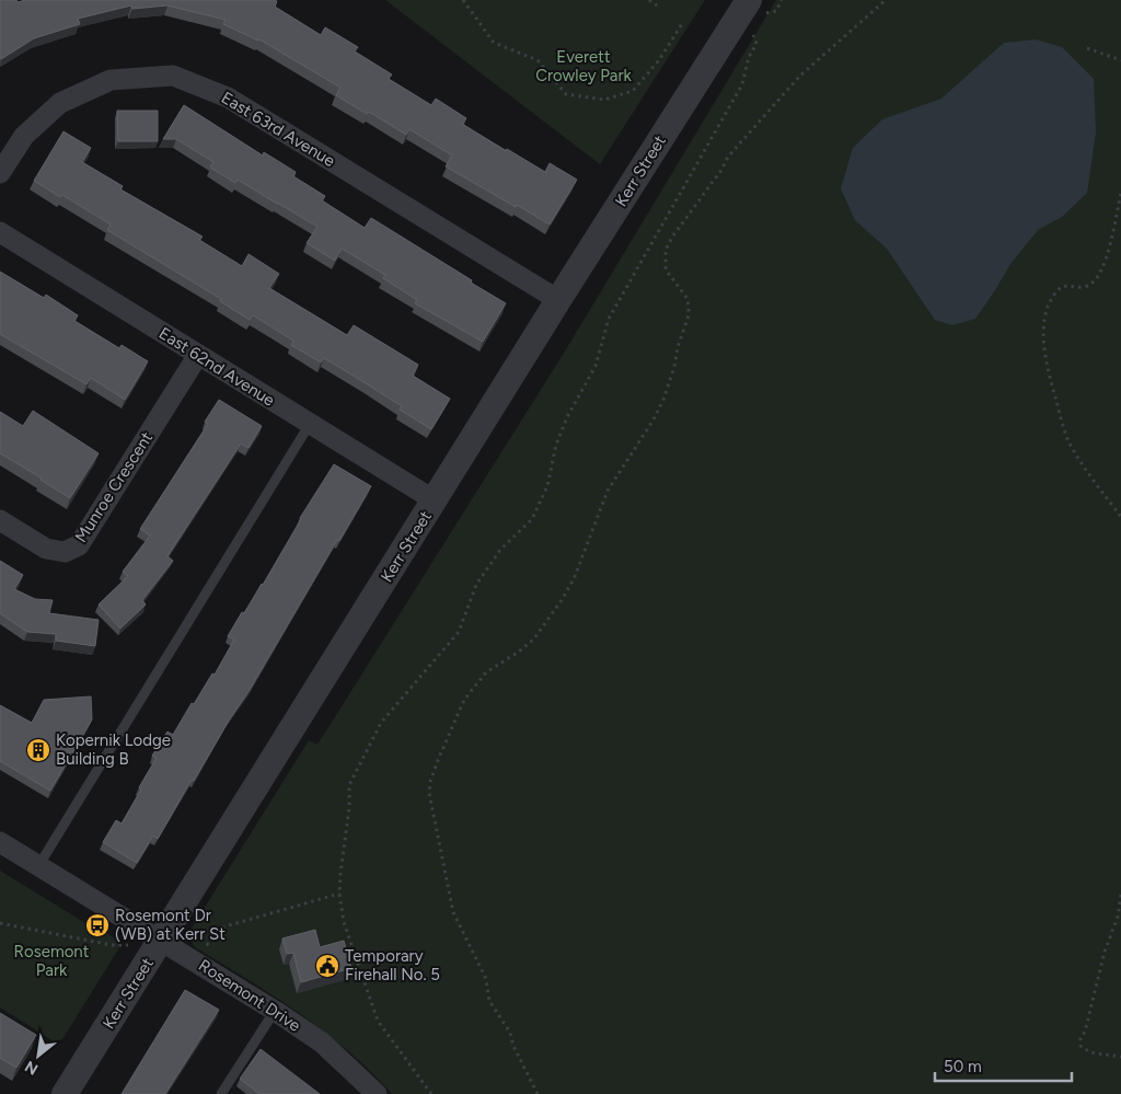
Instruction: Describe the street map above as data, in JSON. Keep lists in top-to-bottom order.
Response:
{
  "streets": {
    "street": [
      "East 63rd Avenue",
      "Kerr Street",
      "East 62nd Avenue",
      "Munroe Crescent",
      "Rosemont Drive"
    ]
  },
  "crossings": [
    ["East 63rd Avenue", "Kerr Street"],
    ["Kerr Street", "East 62nd Avenue"],
    ["Kerr Street", "Rosemont Drive"],
    ["East 62nd Avenue", "Munroe Crescent"]
  ],
  "parks": ["Everett Crowley Park", "Rosemont Park"],
  "places": {
    "building": ["Kopernik Lodge Building B"],
    "bus stop": ["Rosemont Dr (WB) at Kerr St"],
    "public building": ["Temporary Firehall No. 5"]
  },
  "scale_bar": "50 m",
  "north": "bottom left"
}
